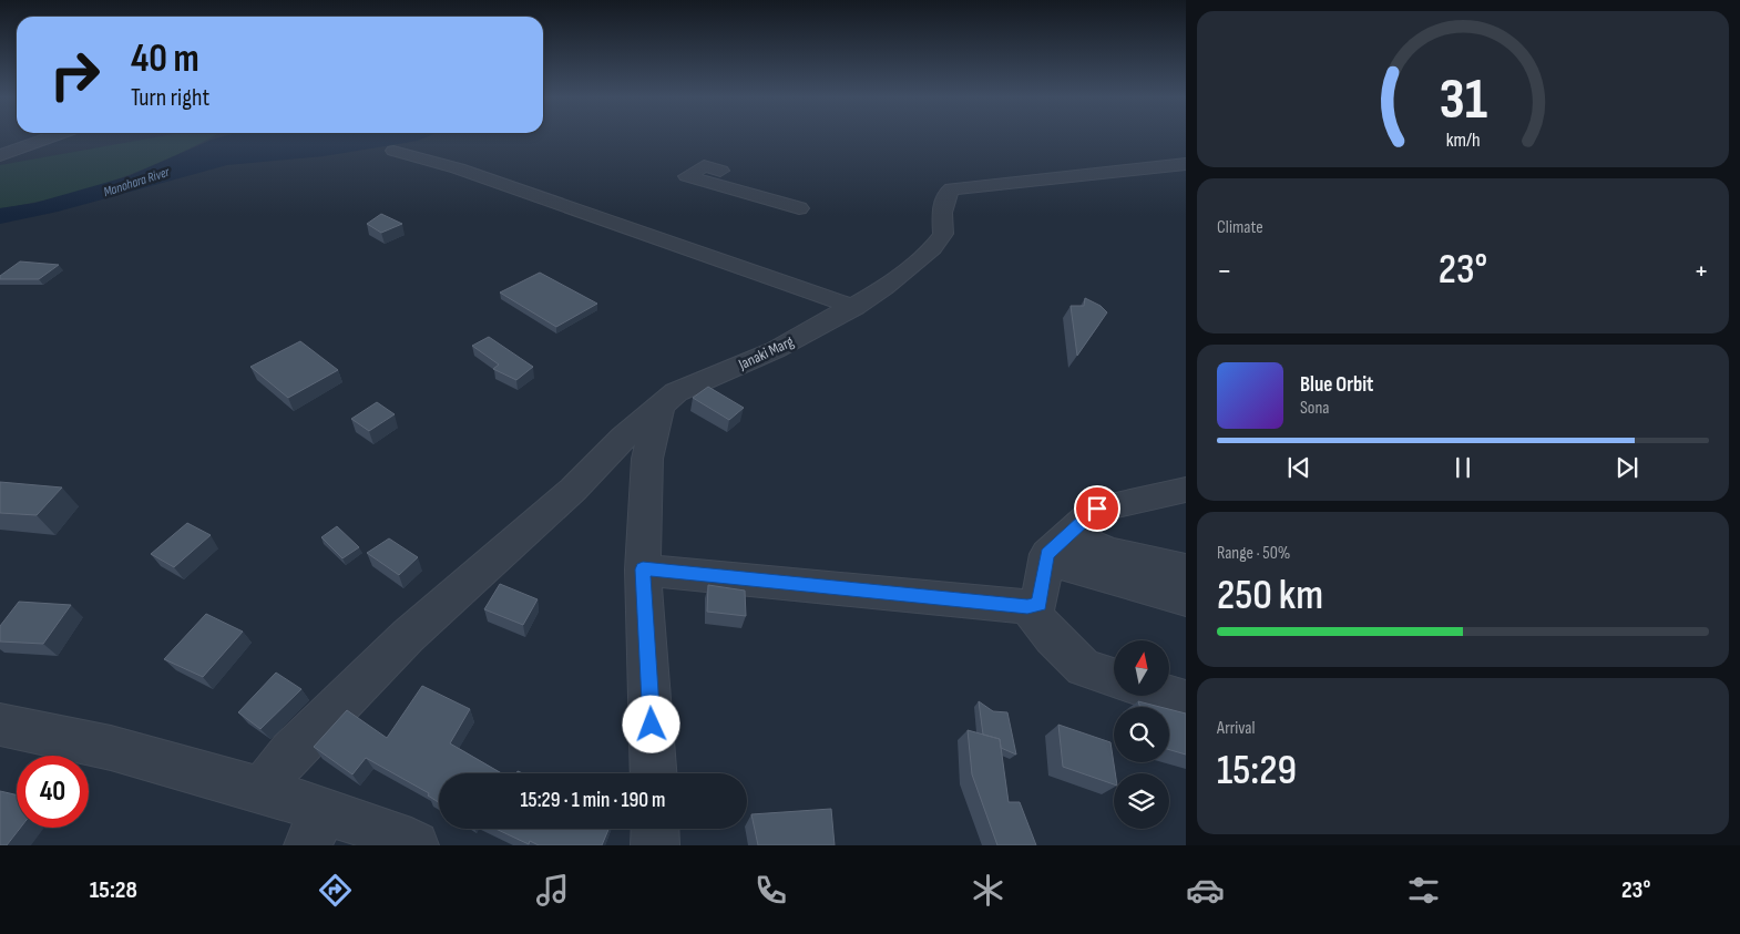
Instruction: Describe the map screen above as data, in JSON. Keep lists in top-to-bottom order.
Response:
{
  "streets": {
    "street": ["Janaki Marg"]
  },
  "water": ["Manohara River"],
  "north": "top",
  "page": {
    "turn": ["40 m", "Turn right"],
    "tile": [
      "Climate",
      ["Range · 50%", "250 km"],
      ["Arrival", "15:29"]
    ],
    "heat": ["−", "23°", "+"],
    "song": ["Blue Orbit", "Sona"],
    "limit": "40",
    "trip": "15:29 · 1 min · 190 m",
    "tabs": ["15:28", "23°"],
    "gauge": ["31", "km/h"]
  }
}
